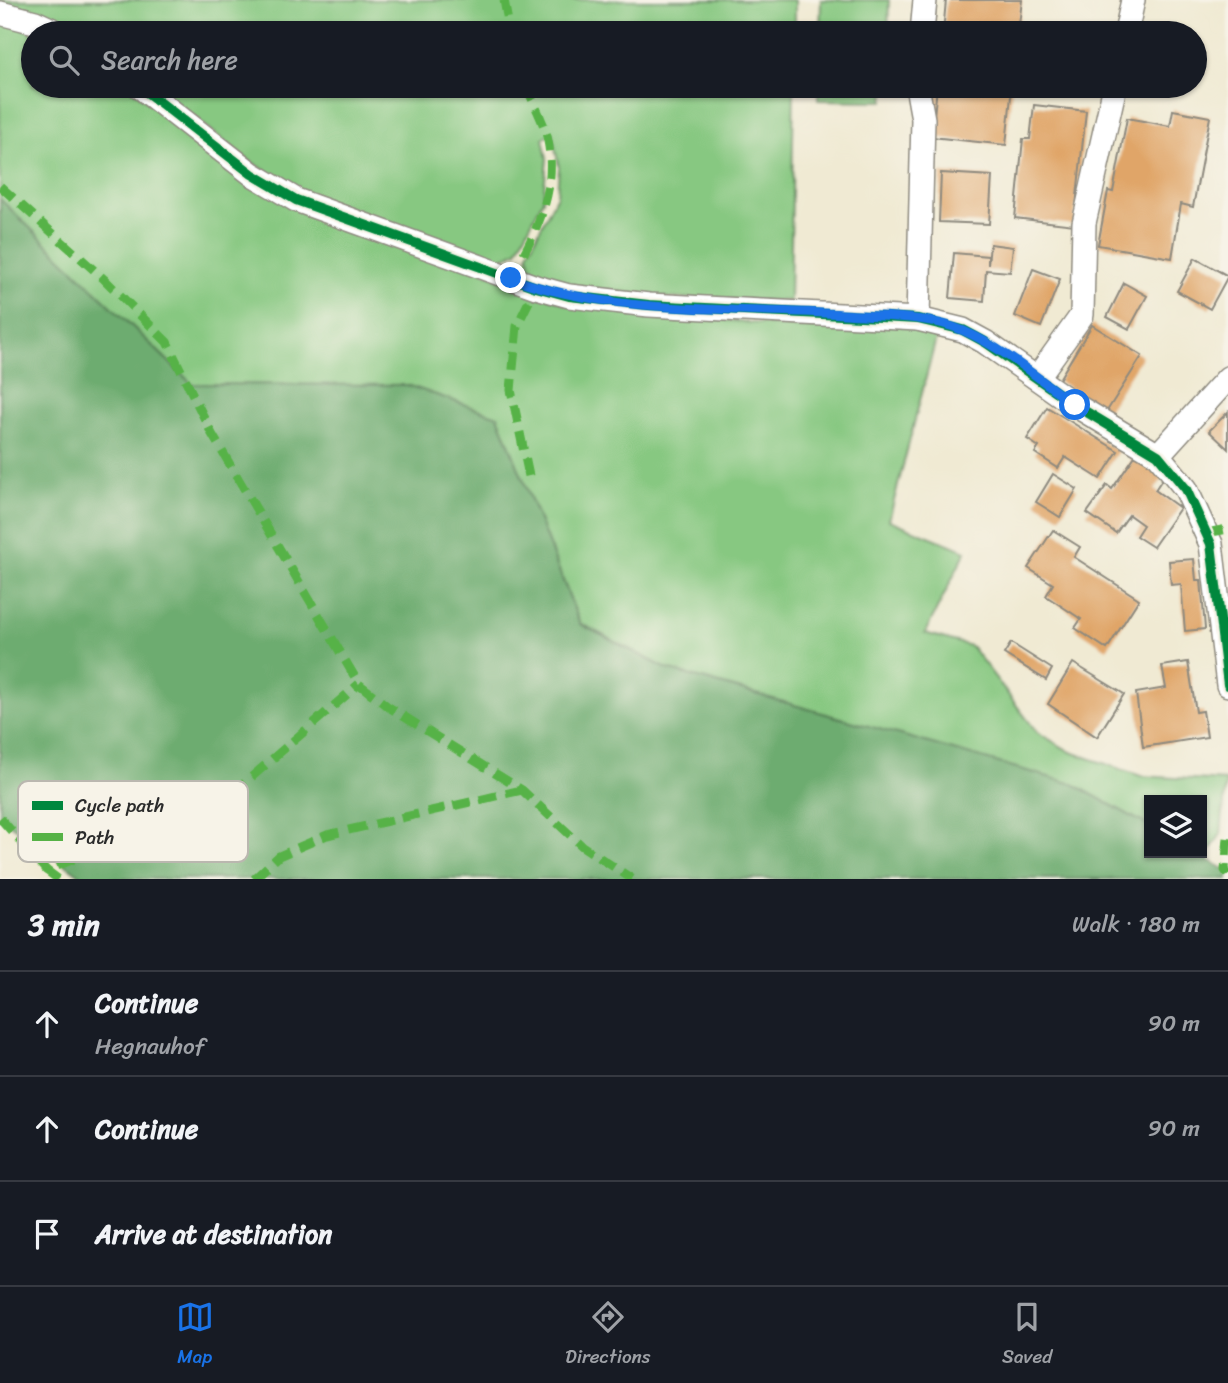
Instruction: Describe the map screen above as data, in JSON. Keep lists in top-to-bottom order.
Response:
{
  "legend": ["Cycle path", "Path"],
  "page": {
    "search": "Search here",
    "heading": ["3 min", "Walk · 180 m"],
    "list": [
      ["Continue", "Hegnauhof", "90 m"],
      ["Continue", "90 m"],
      "Arrive at destination"
    ],
    "nav": ["Map", "Directions", "Saved"]
  }
}
